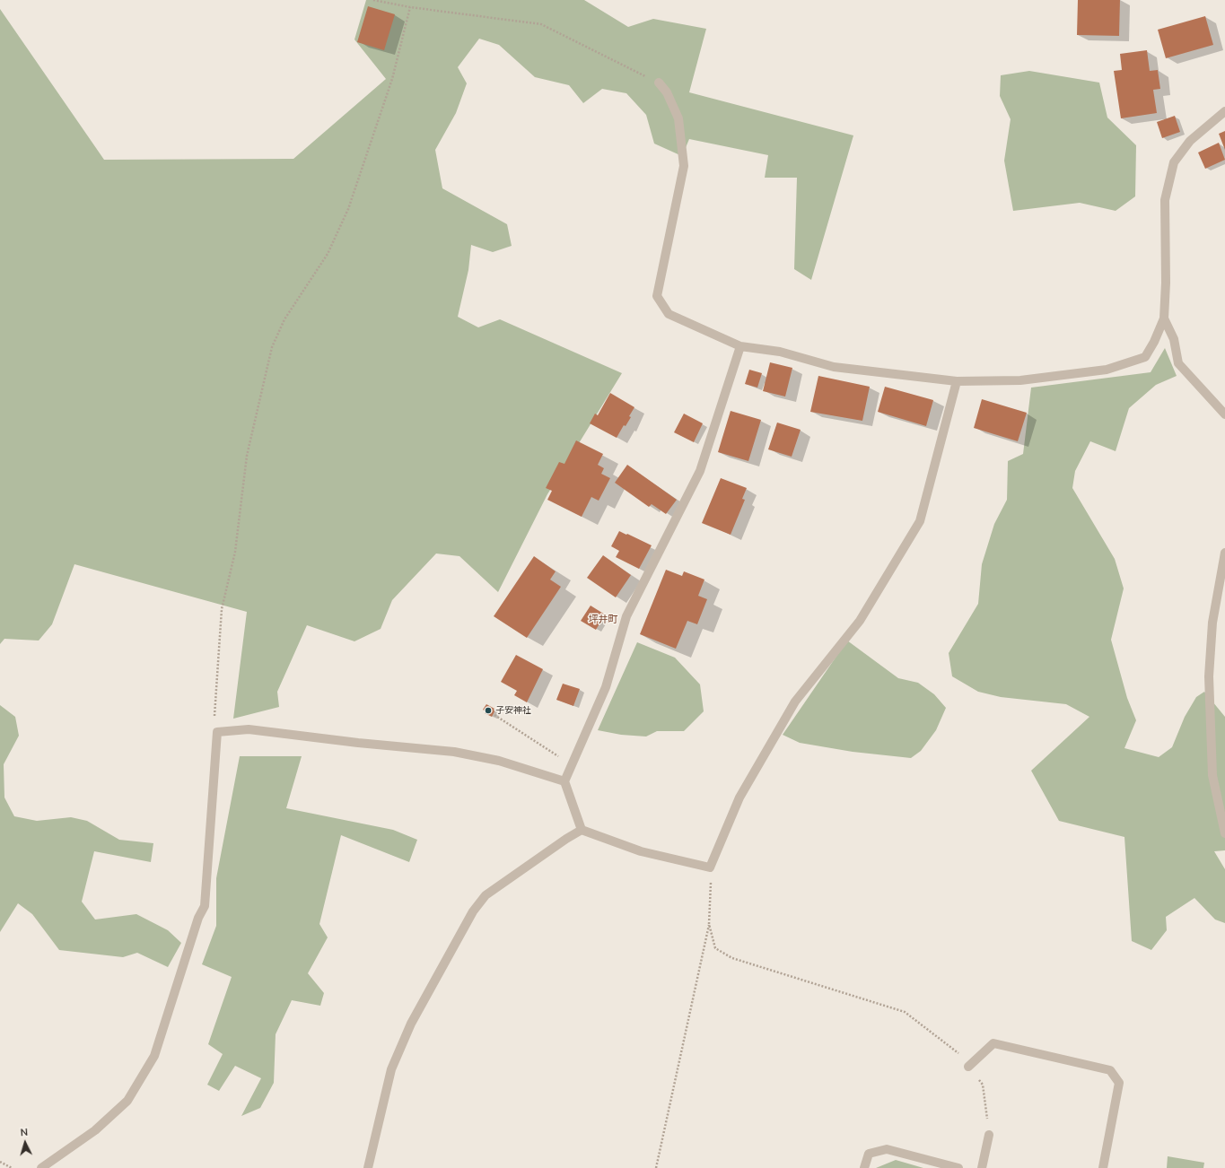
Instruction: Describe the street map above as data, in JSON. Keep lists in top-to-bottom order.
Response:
{
  "districts": ["坪井町"],
  "places": ["子安神社"],
  "north": "top"
}
